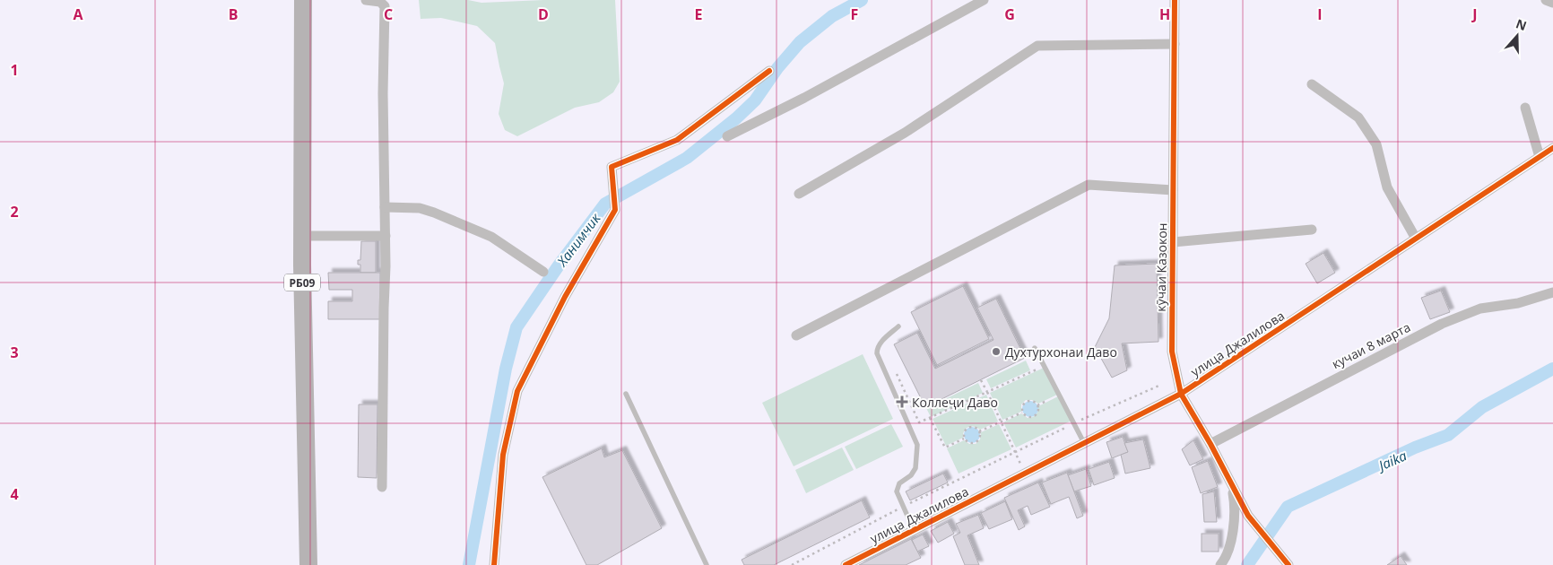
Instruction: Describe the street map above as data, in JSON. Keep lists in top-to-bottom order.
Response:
{
  "streets": {
    "highway": ["РБ09"],
    "street": ["кӯчаи Казокон", "улица Джалилова", "кучаи 8 марта"]
  },
  "crossings": [
    ["кӯчаи Казокон", "улица Джалилова"],
    ["кӯчаи Казокон", "кучаи 8 марта"]
  ],
  "water": ["Ханимчик", "Jaika"],
  "places": {
    "other": ["Духтурхонаи Даво"],
    "health": ["Коллеҷи Даво"]
  },
  "north": "top",
  "grid": {
    "columns": [
      "A",
      "B",
      "C",
      "D",
      "E",
      "F",
      "G",
      "H",
      "I",
      "J"
    ],
    "rows": [
      "1",
      "2",
      "3",
      "4"
    ]
  }
}
